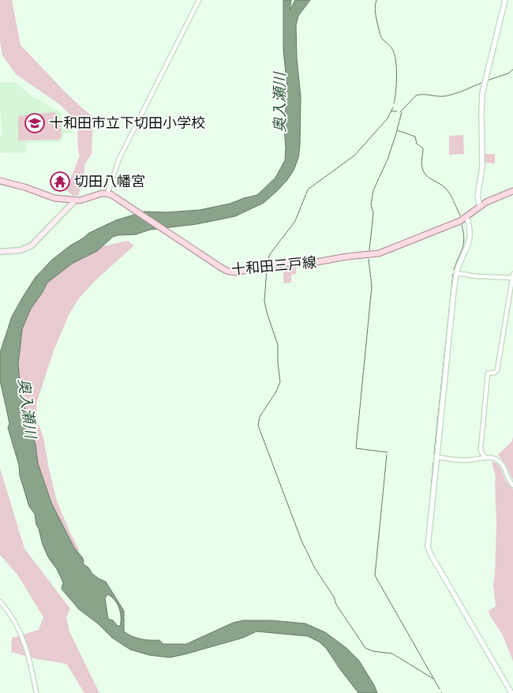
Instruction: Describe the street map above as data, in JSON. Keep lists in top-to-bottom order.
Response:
{
  "streets": {
    "main road": ["十和田三戸線"]
  },
  "water": ["奥入瀬川"],
  "places": {
    "school or university": ["十和田市立下切田小学校"],
    "temple": ["切田八幡宮"]
  }
}
